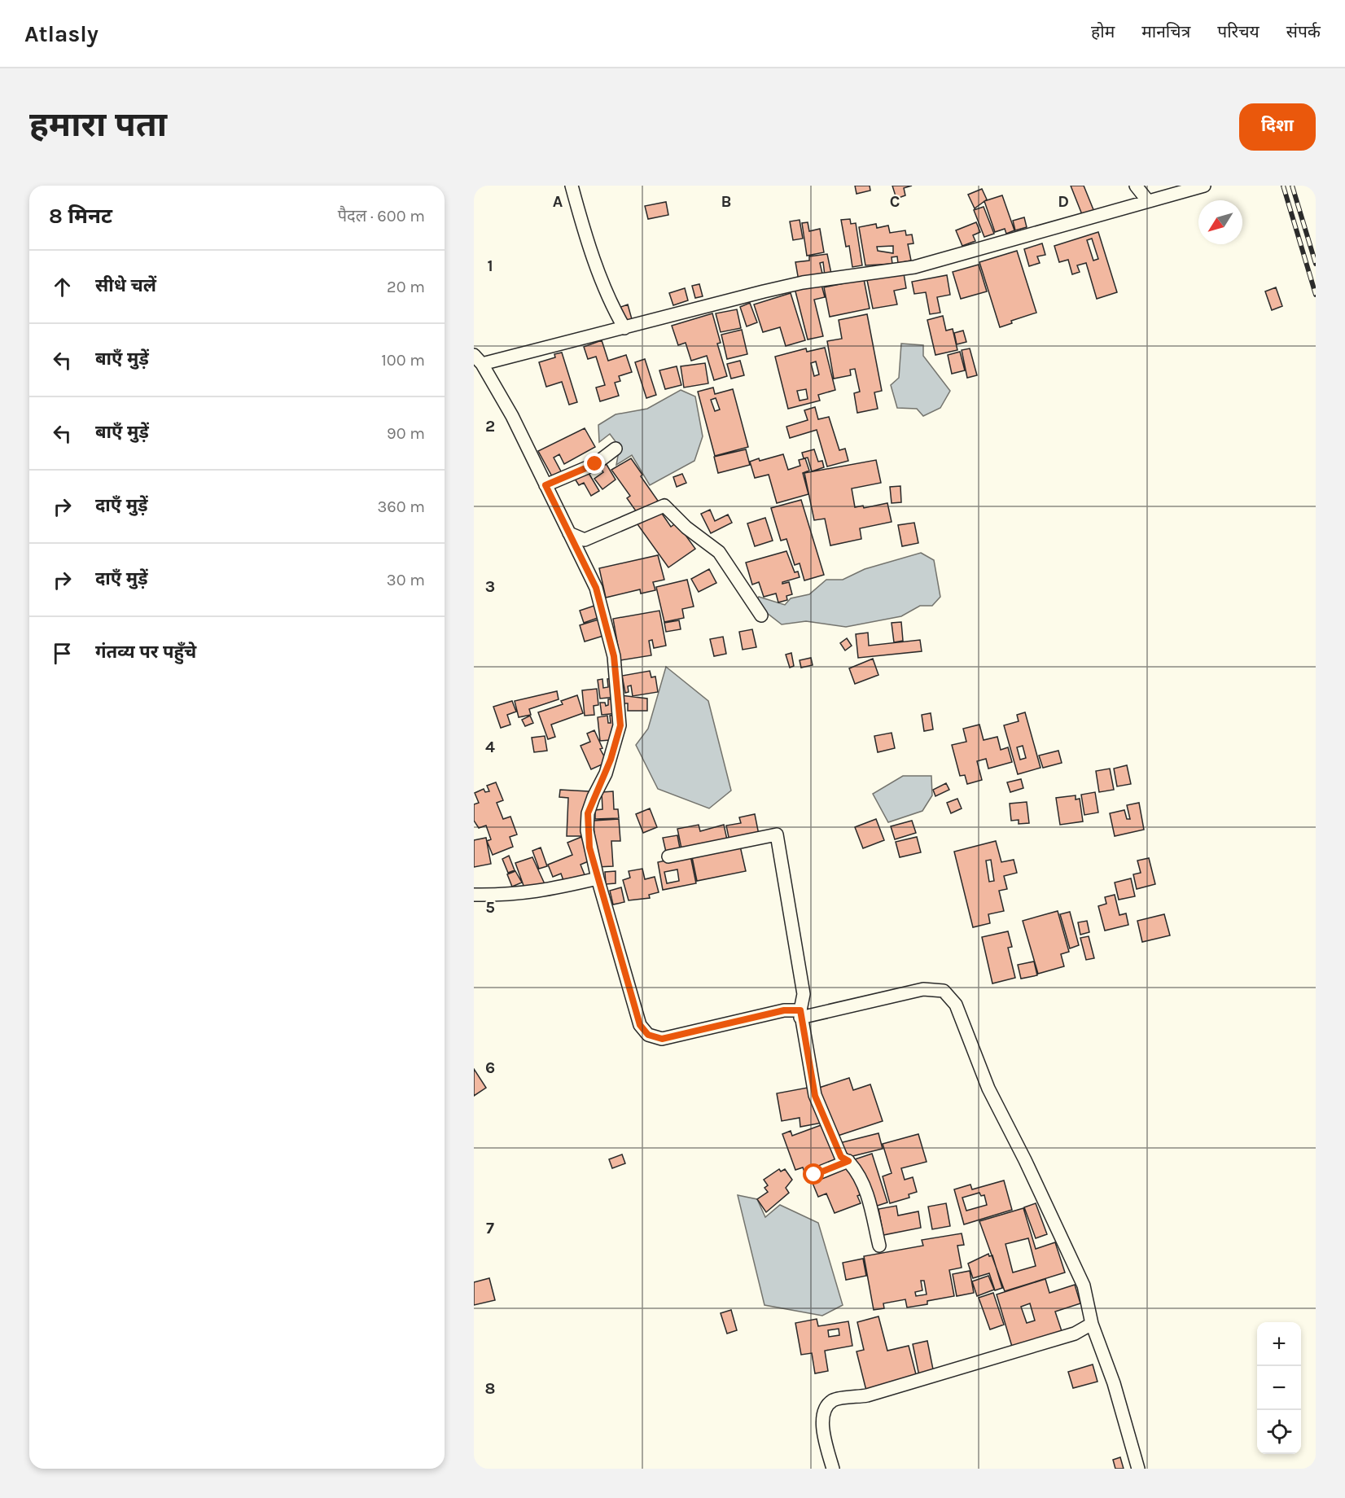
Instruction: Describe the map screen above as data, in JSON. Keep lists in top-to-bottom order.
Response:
{
  "north": "bottom left",
  "page": {
    "header": "Atlasly",
    "nav": [
      "होम",
      "मानचित्र",
      "परिचय",
      "संपर्क"
    ],
    "buttons": "दिशा",
    "title": "हमारा पता",
    "heading": ["8 मिनट", "पैदल · 600 m"],
    "list": [
      ["सीधे चलें", "20 m"],
      ["बाएँ मुड़ें", "100 m"],
      ["बाएँ मुड़ें", "90 m"],
      ["दाएँ मुड़ें", "360 m"],
      ["दाएँ मुड़ें", "30 m"],
      "गंतव्य पर पहुँचे"
    ],
    "map_buttons": ["+", "−"]
  },
  "grid": {
    "columns": [
      "A",
      "B",
      "C",
      "D"
    ],
    "rows": [
      "1",
      "2",
      "3",
      "4",
      "5",
      "6",
      "7",
      "8"
    ]
  }
}
